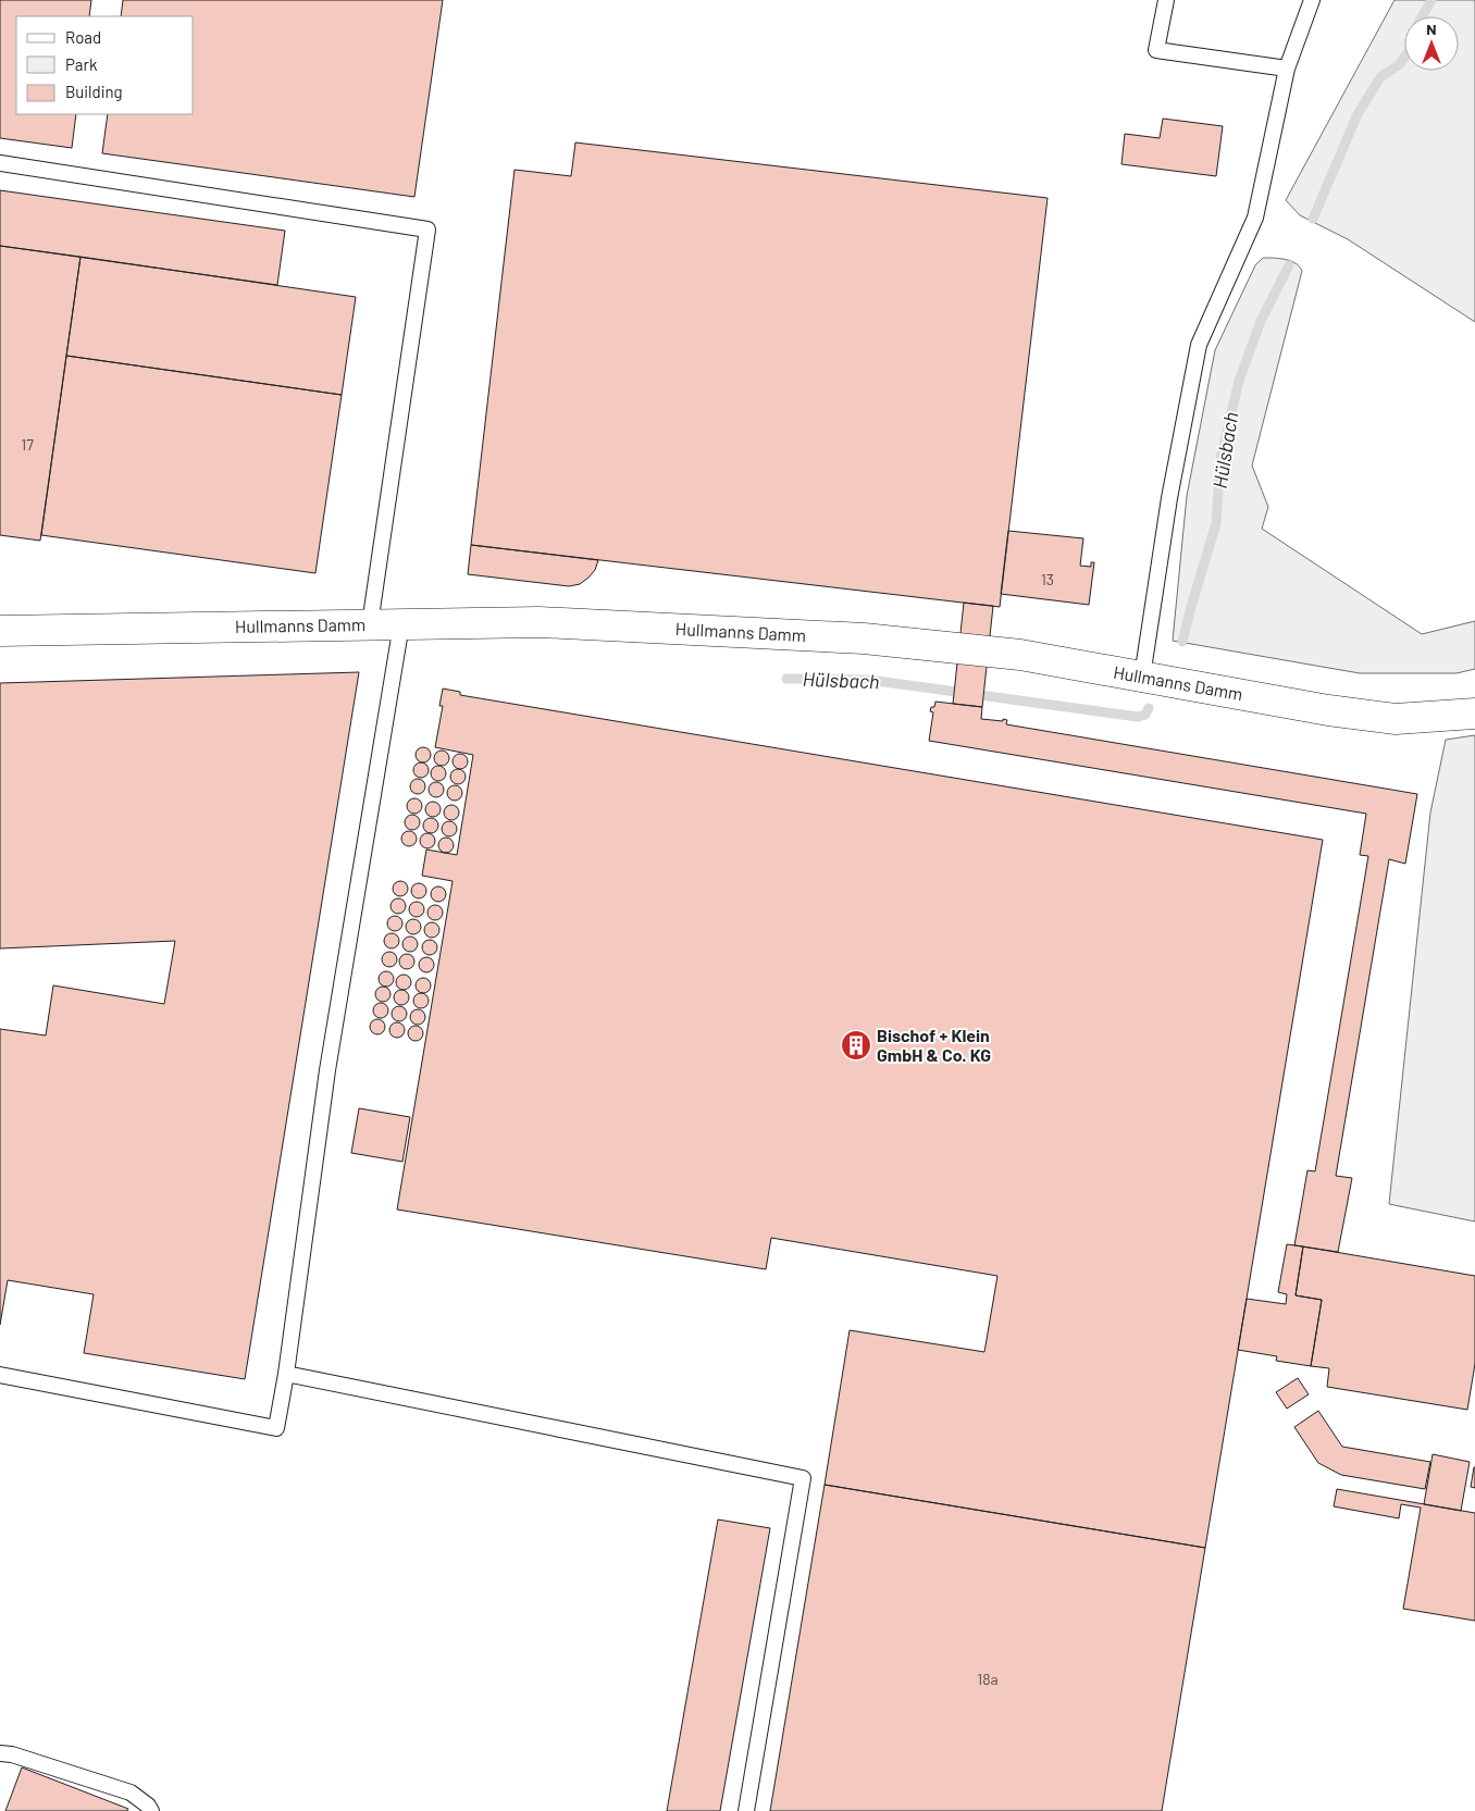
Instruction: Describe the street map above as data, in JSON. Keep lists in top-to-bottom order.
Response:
{
  "streets": {
    "street": ["Hullmanns Damm"]
  },
  "water": ["Hülsbach"],
  "places": {
    "building": ["Bischof + Klein GmbH & Co. KG"]
  },
  "house_numbers": ["17", "13", "18a"],
  "legend": ["Road", "Park", "Building"],
  "north": "top"
}
